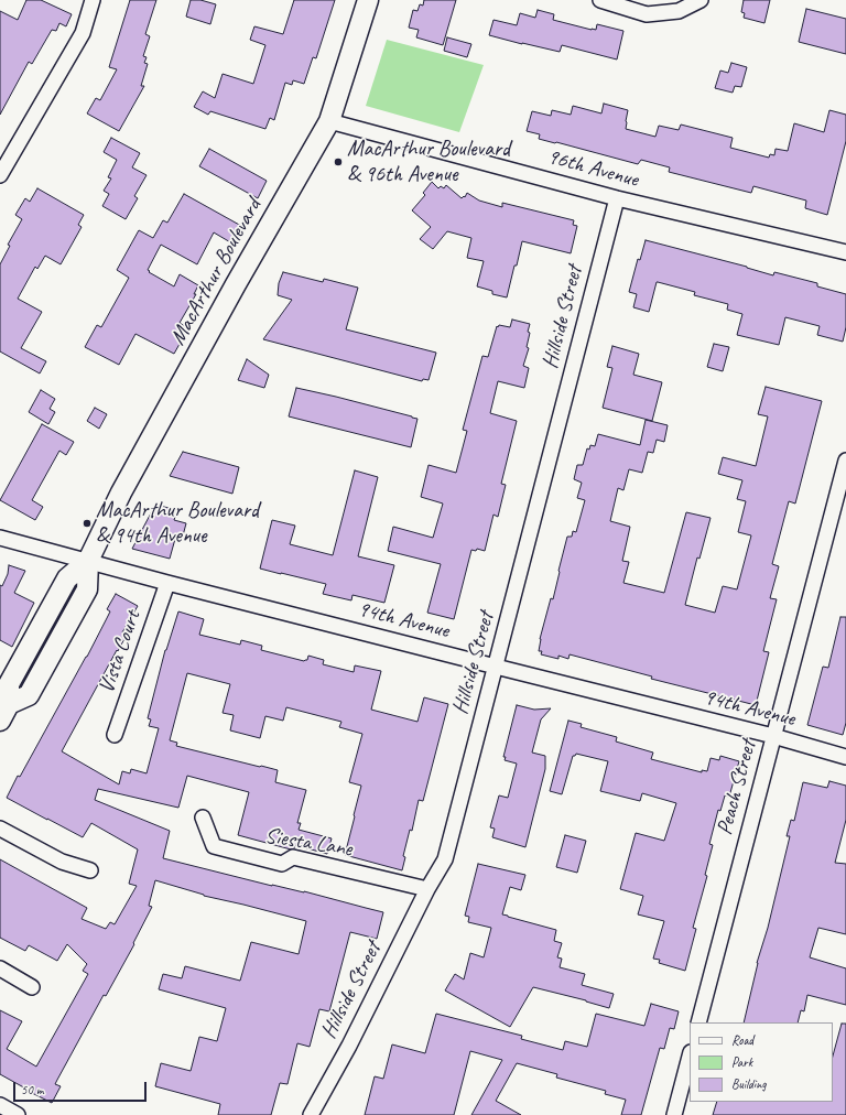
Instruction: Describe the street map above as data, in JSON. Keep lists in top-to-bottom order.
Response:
{
  "streets": {
    "main road": ["MacArthur Boulevard"],
    "street": [
      "96th Avenue",
      "Hillside Street",
      "94th Avenue",
      "Vista Court",
      "Peach Street",
      "Siesta Lane"
    ]
  },
  "crossings": [
    ["96th Avenue", "MacArthur Boulevard"],
    ["96th Avenue", "Hillside Street"],
    ["MacArthur Boulevard", "94th Avenue"],
    ["Hillside Street", "94th Avenue"],
    ["Hillside Street", "Siesta Lane"],
    ["94th Avenue", "Vista Court"],
    ["94th Avenue", "Peach Street"]
  ],
  "places": ["MacArthur Boulevard & 96th Avenue", "MacArthur Boulevard & 94th Avenue"],
  "legend": ["Road", "Park", "Building"],
  "scale_bar": "50 m"
}
